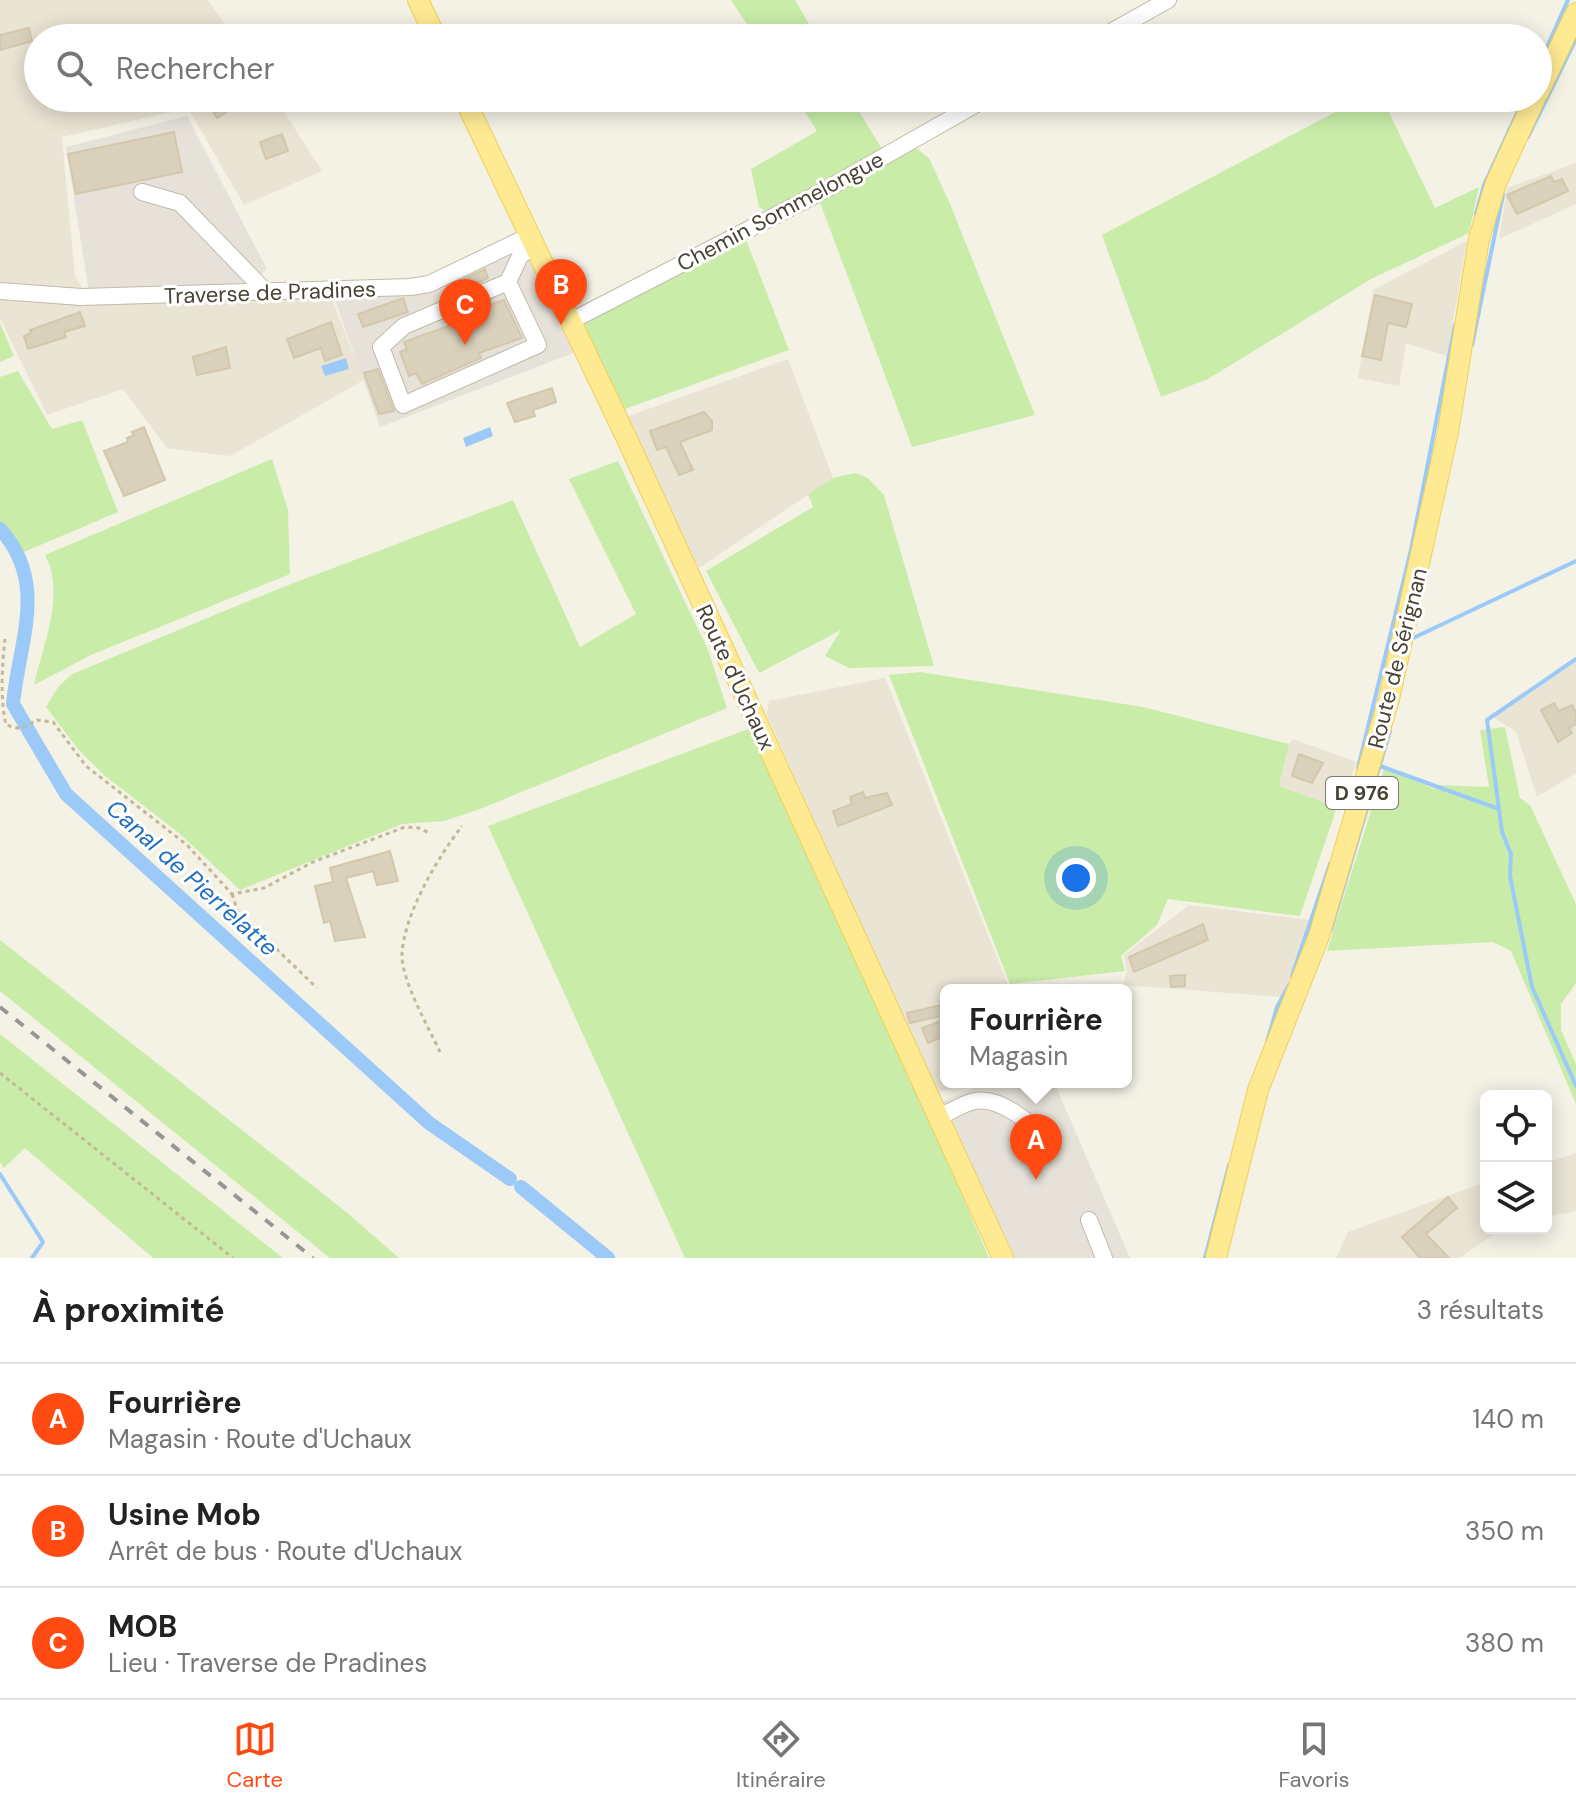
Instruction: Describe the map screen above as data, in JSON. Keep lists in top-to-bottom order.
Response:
{
  "streets": {
    "main road": ["Route de Sérignan", "Route d'Uchaux", "D 976"],
    "street": ["Chemin Sommelongue", "Traverse de Pradines"]
  },
  "crossings": [
    ["Chemin Sommelongue", "Route d'Uchaux"],
    ["Traverse de Pradines", "Route d'Uchaux"]
  ],
  "water": ["Canal de Pierrelatte"],
  "page": {
    "search": "Rechercher",
    "pins": ["B", "C", "A"],
    "popup": ["Fourrière", "Magasin"],
    "heading": ["À proximité", "3 résultats"],
    "list": [
      {
        "mark": "A",
        "name": "Fourrière",
        "note": "Magasin · Route d'Uchaux",
        "value": "140 m"
      },
      {
        "mark": "B",
        "name": "Usine Mob",
        "note": "Arrêt de bus · Route d'Uchaux",
        "value": "350 m"
      },
      {
        "mark": "C",
        "name": "MOB",
        "note": "Lieu · Traverse de Pradines",
        "value": "380 m"
      }
    ],
    "nav": ["Carte", "Itinéraire", "Favoris"]
  }
}
